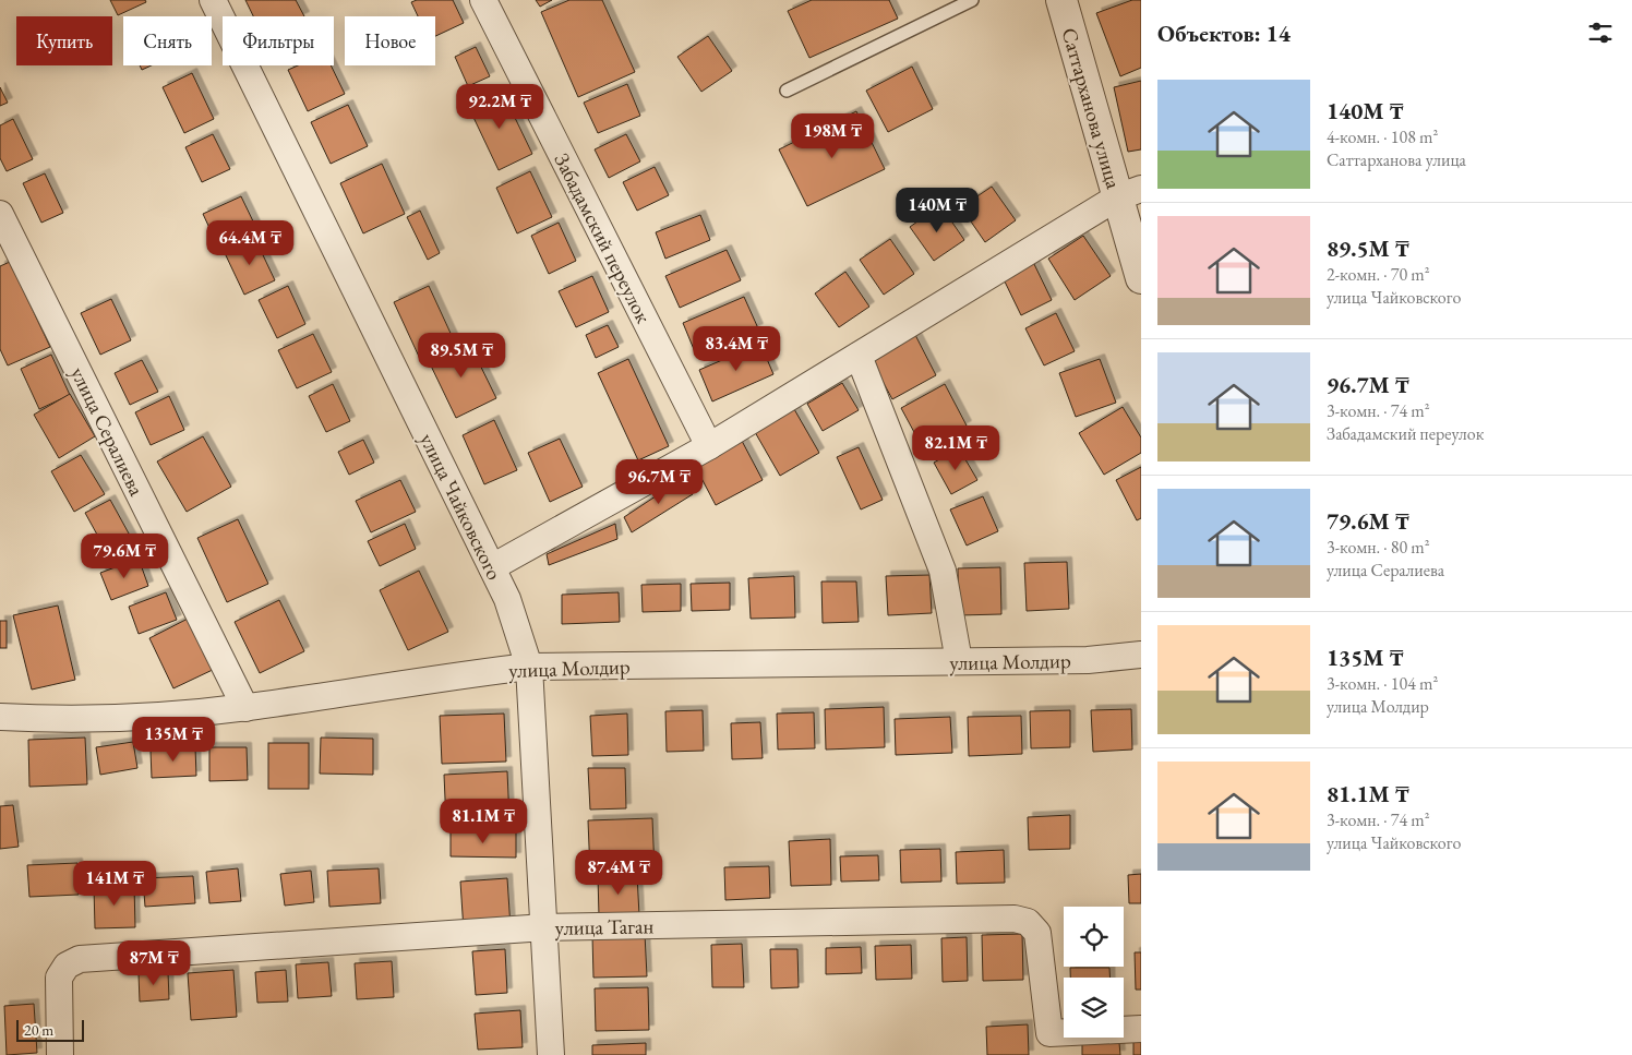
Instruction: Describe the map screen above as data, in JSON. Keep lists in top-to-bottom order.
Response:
{
  "streets": {
    "street": [
      "Саттарханова улица",
      "Забадамский переулок",
      "улица Сералиева",
      "улица Чайковского",
      "улица Молдир",
      "улица Таган"
    ]
  },
  "crossings": [
    ["улица Сералиева", "улица Молдир"],
    ["улица Чайковского", "улица Молдир"],
    ["улица Чайковского", "улица Таган"]
  ],
  "scale_bar": "20 m",
  "page": {
    "heading": "Объектов: 14",
    "chip": [
      "Купить",
      "Снять",
      "Фильтры",
      "Новое"
    ],
    "list": [
      {
        "name": "140M ₸",
        "note": "4-комн. · 108 m² · Саттарханова улица"
      },
      {
        "name": "89.5M ₸",
        "note": "2-комн. · 70 m² · улица Чайковского"
      },
      {
        "name": "96.7M ₸",
        "note": "3-комн. · 74 m² · Забадамский переулок"
      },
      {
        "name": "79.6M ₸",
        "note": "3-комн. · 80 m² · улица Сералиева"
      },
      {
        "name": "135M ₸",
        "note": "3-комн. · 104 m² · улица Молдир"
      },
      {
        "name": "81.1M ₸",
        "note": "3-комн. · 74 m² · улица Чайковского"
      }
    ],
    "price": [
      "92.2M ₸",
      "198M ₸",
      "140M ₸",
      "64.4M ₸",
      "83.4M ₸",
      "89.5M ₸",
      "82.1M ₸",
      "96.7M ₸",
      "79.6M ₸",
      "135M ₸",
      "81.1M ₸",
      "87.4M ₸",
      "141M ₸",
      "87M ₸"
    ],
    "scale": "20 m"
  }
}
